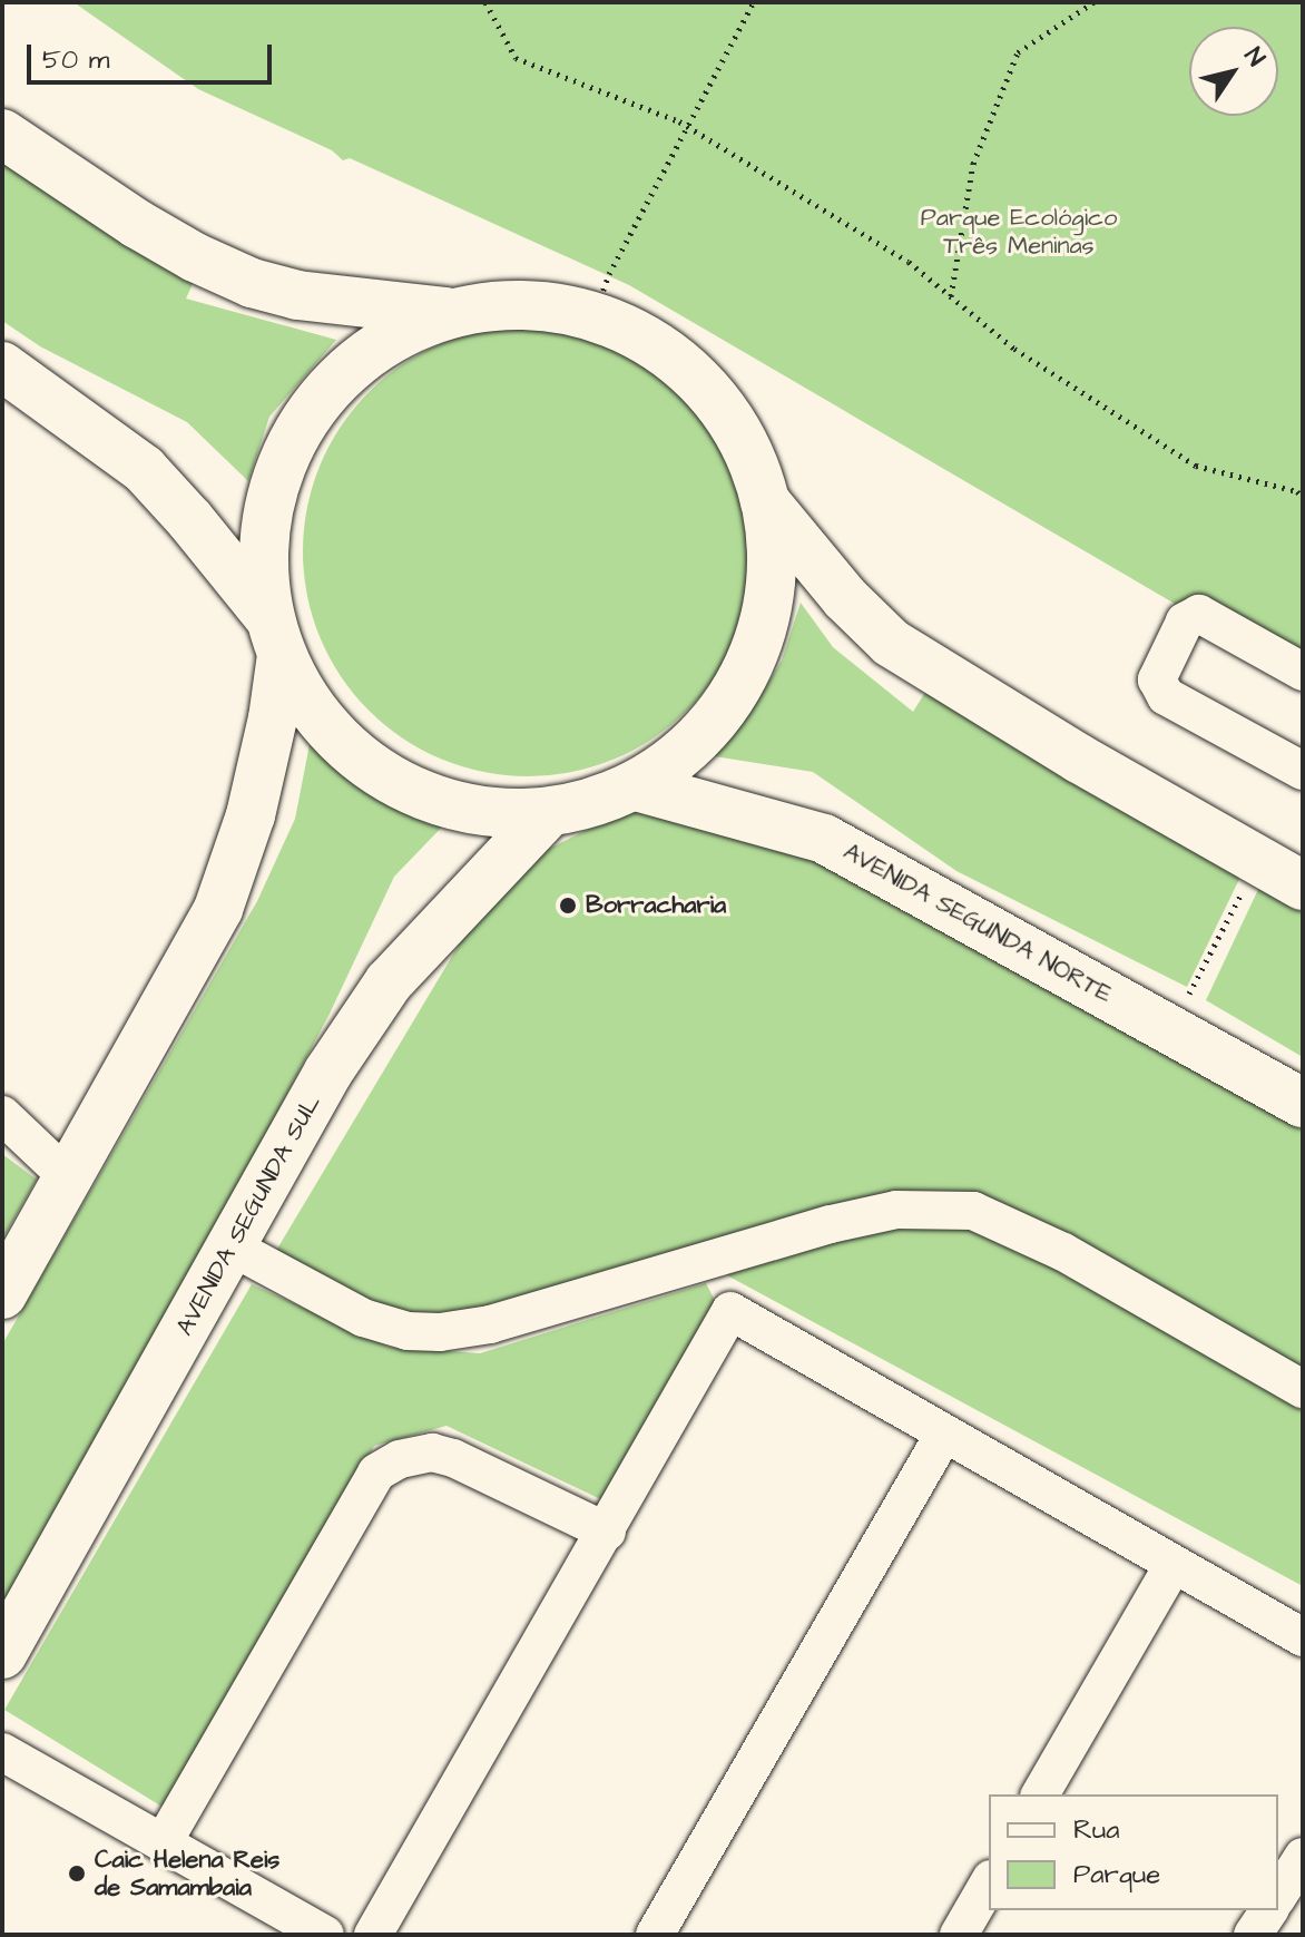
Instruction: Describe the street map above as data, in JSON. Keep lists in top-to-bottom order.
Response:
{
  "streets": {
    "main road": ["AVENIDA SEGUNDA NORTE", "AVENIDA SEGUNDA SUL"]
  },
  "parks": ["Parque Ecológico Três Meninas"],
  "places": ["Borracharia", "Caic Helena Reis de Samambaia"],
  "legend": ["Rua", "Parque"],
  "scale_bar": "50 m",
  "north": "top right"
}
